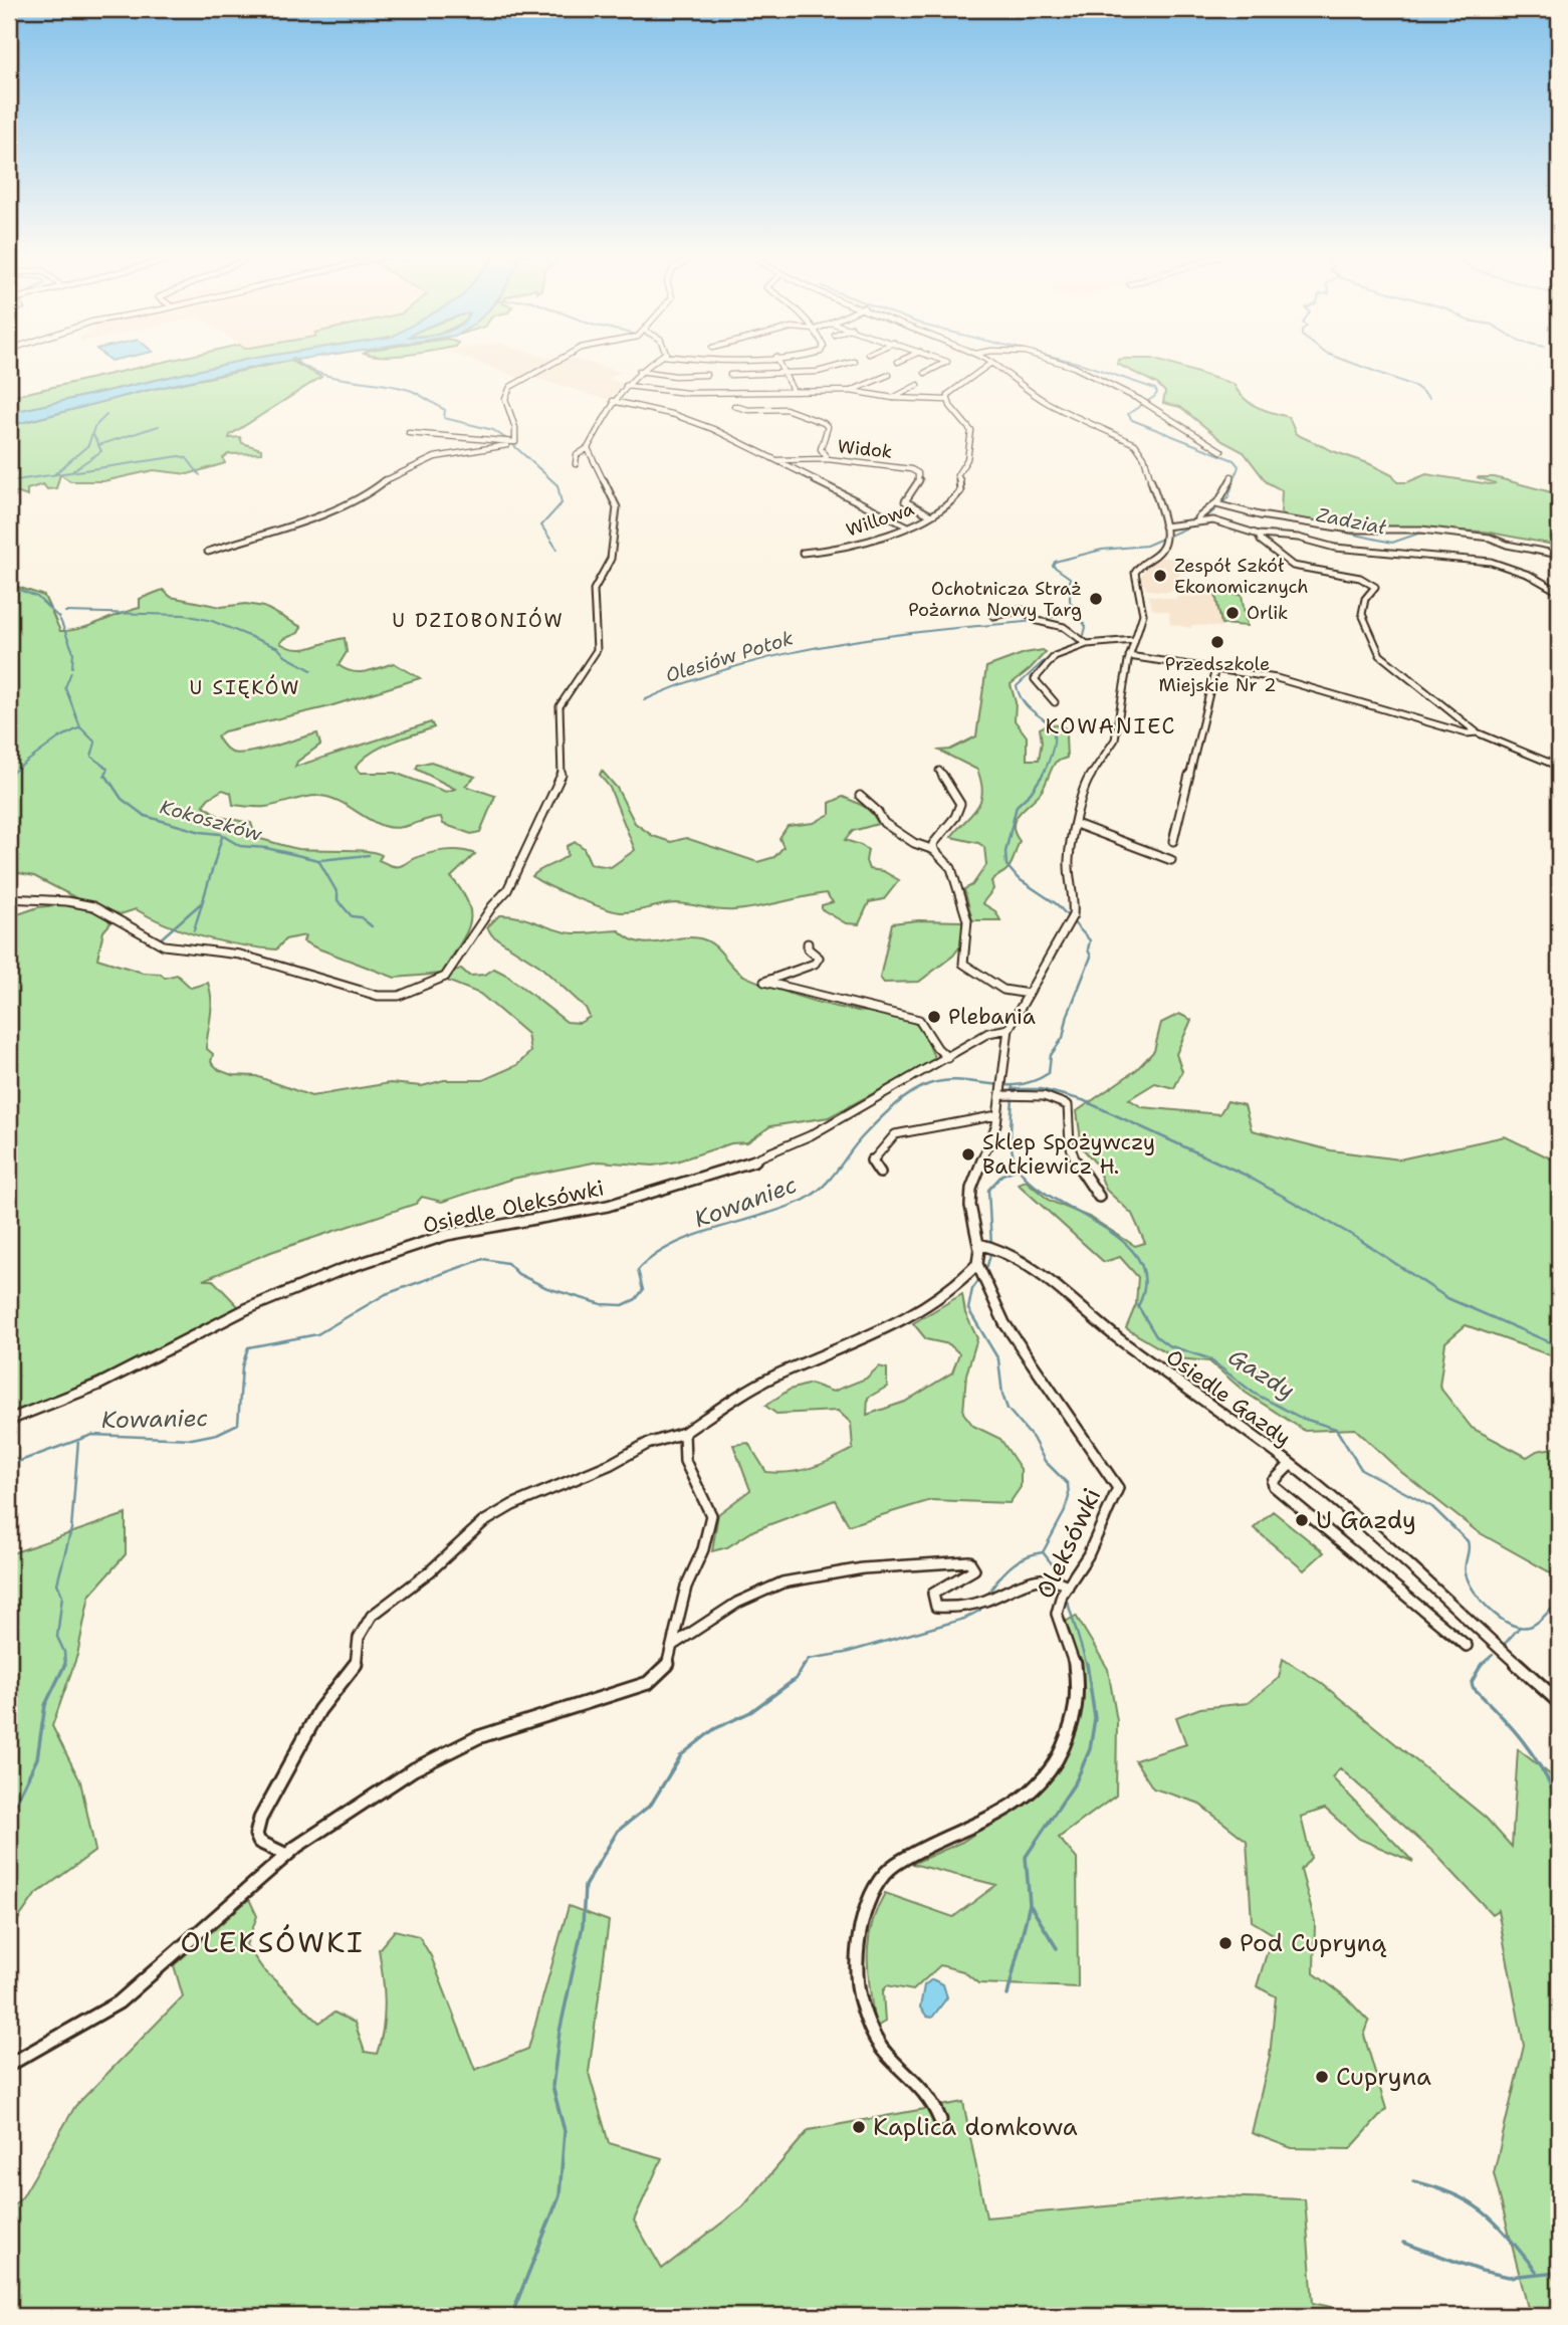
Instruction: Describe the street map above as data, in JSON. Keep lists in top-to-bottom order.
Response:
{
  "streets": {
    "street": [
      "Widok",
      "Willowa",
      "Osiedle Oleksówki",
      "Osiedle Gazdy",
      "Oleksówki"
    ]
  },
  "crossings": [
    ["Widok", "Willowa"],
    ["Osiedle Gazdy", "Oleksówki"]
  ],
  "districts": [
    "U DZIOBONIÓW",
    "U SIĘKÓW",
    "KOWANIEC",
    "OLEKSÓWKI"
  ],
  "water": [
    "Zadział",
    "Olesiów Potok",
    "Kokoszków",
    "Kowaniec",
    "Gazdy"
  ],
  "places": [
    "Zespół Szkół Ekonomicznych",
    "Ochotnicza Straż Pożarna Nowy Targ",
    "Orlik",
    "Przedszkole Miejskie Nr 2",
    "Plebania",
    "Sklep Spożywczy Batkiewicz H.",
    "U Gazdy",
    "Pod Cupryną",
    "Cupryna",
    "Kaplica domkowa"
  ]
}
